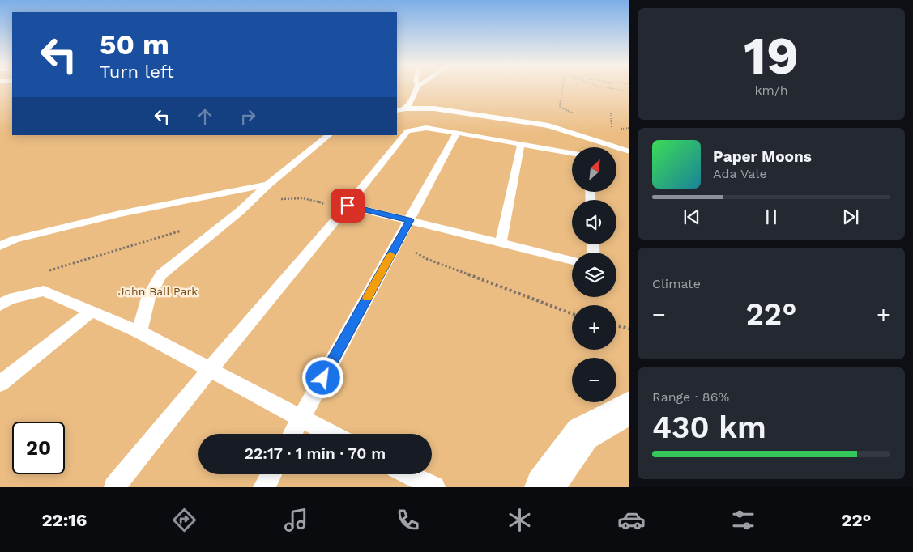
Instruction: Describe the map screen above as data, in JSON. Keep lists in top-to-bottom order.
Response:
{
  "parks": ["John Ball Park"],
  "north": "top right",
  "page": {
    "tile": [
      ["19", "km/h"],
      "Climate",
      ["Range · 86%", "430 km"]
    ],
    "turn": ["50 m", "Turn left"],
    "song": ["Paper Moons", "Ada Vale"],
    "map_buttons": ["+", "−"],
    "heat": ["−", "22°", "+"],
    "limit": "20",
    "trip": "22:17 · 1 min · 70 m",
    "tabs": ["22:16", "22°"]
  }
}
